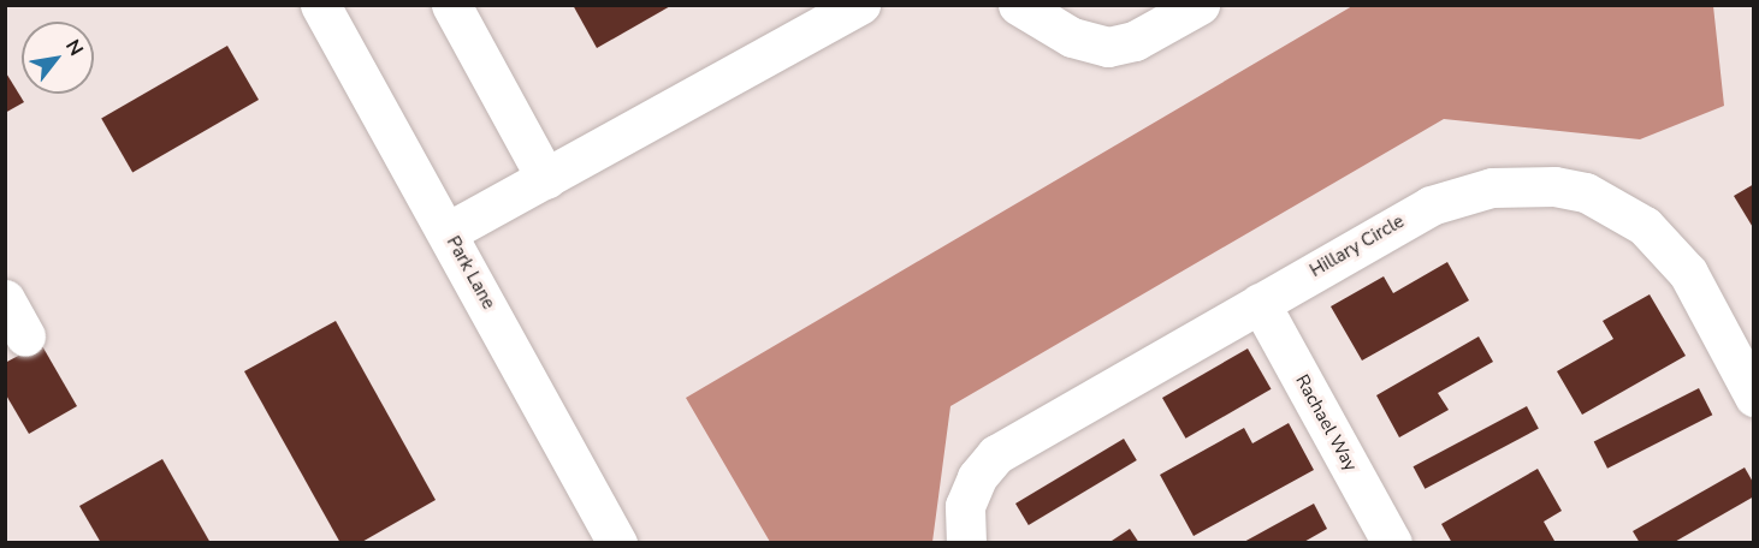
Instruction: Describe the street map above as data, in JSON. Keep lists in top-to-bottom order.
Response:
{
  "streets": {
    "street": ["Hillary Circle", "Park Lane", "Rachael Way"]
  },
  "crossings": [
    ["Hillary Circle", "Rachael Way"]
  ],
  "north": "top right"
}
